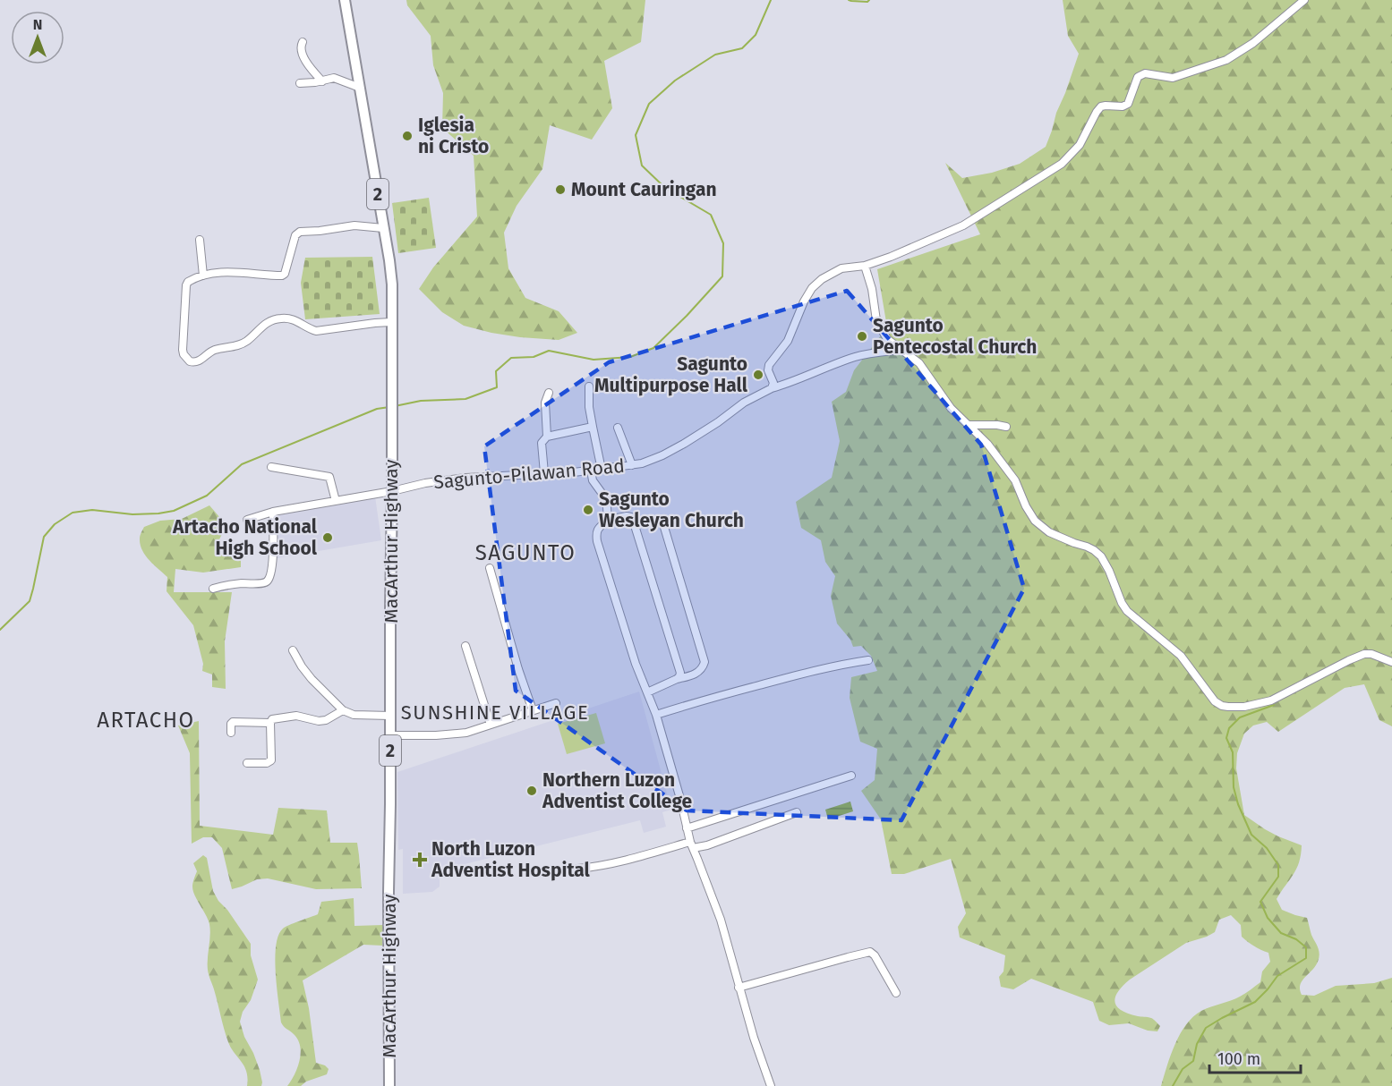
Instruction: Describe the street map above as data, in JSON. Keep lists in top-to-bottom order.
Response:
{
  "streets": {
    "highway": ["2", "MacArthur Highway"],
    "street": ["Sagunto-Pilawan Road"]
  },
  "crossings": [
    ["Sagunto-Pilawan Road", "MacArthur Highway"]
  ],
  "districts": ["SAGUNTO", "SUNSHINE VILLAGE", "ARTACHO"],
  "places": {
    "other": [
      "Iglesia ni Cristo",
      "Mount Cauringan",
      "Sagunto Pentecostal Church",
      "Sagunto Multipurpose Hall",
      "Sagunto Wesleyan Church",
      "Artacho National High School",
      "Northern Luzon Adventist College"
    ],
    "health": ["North Luzon Adventist Hospital"]
  },
  "scale_bar": "100 m",
  "north": "top"
}
